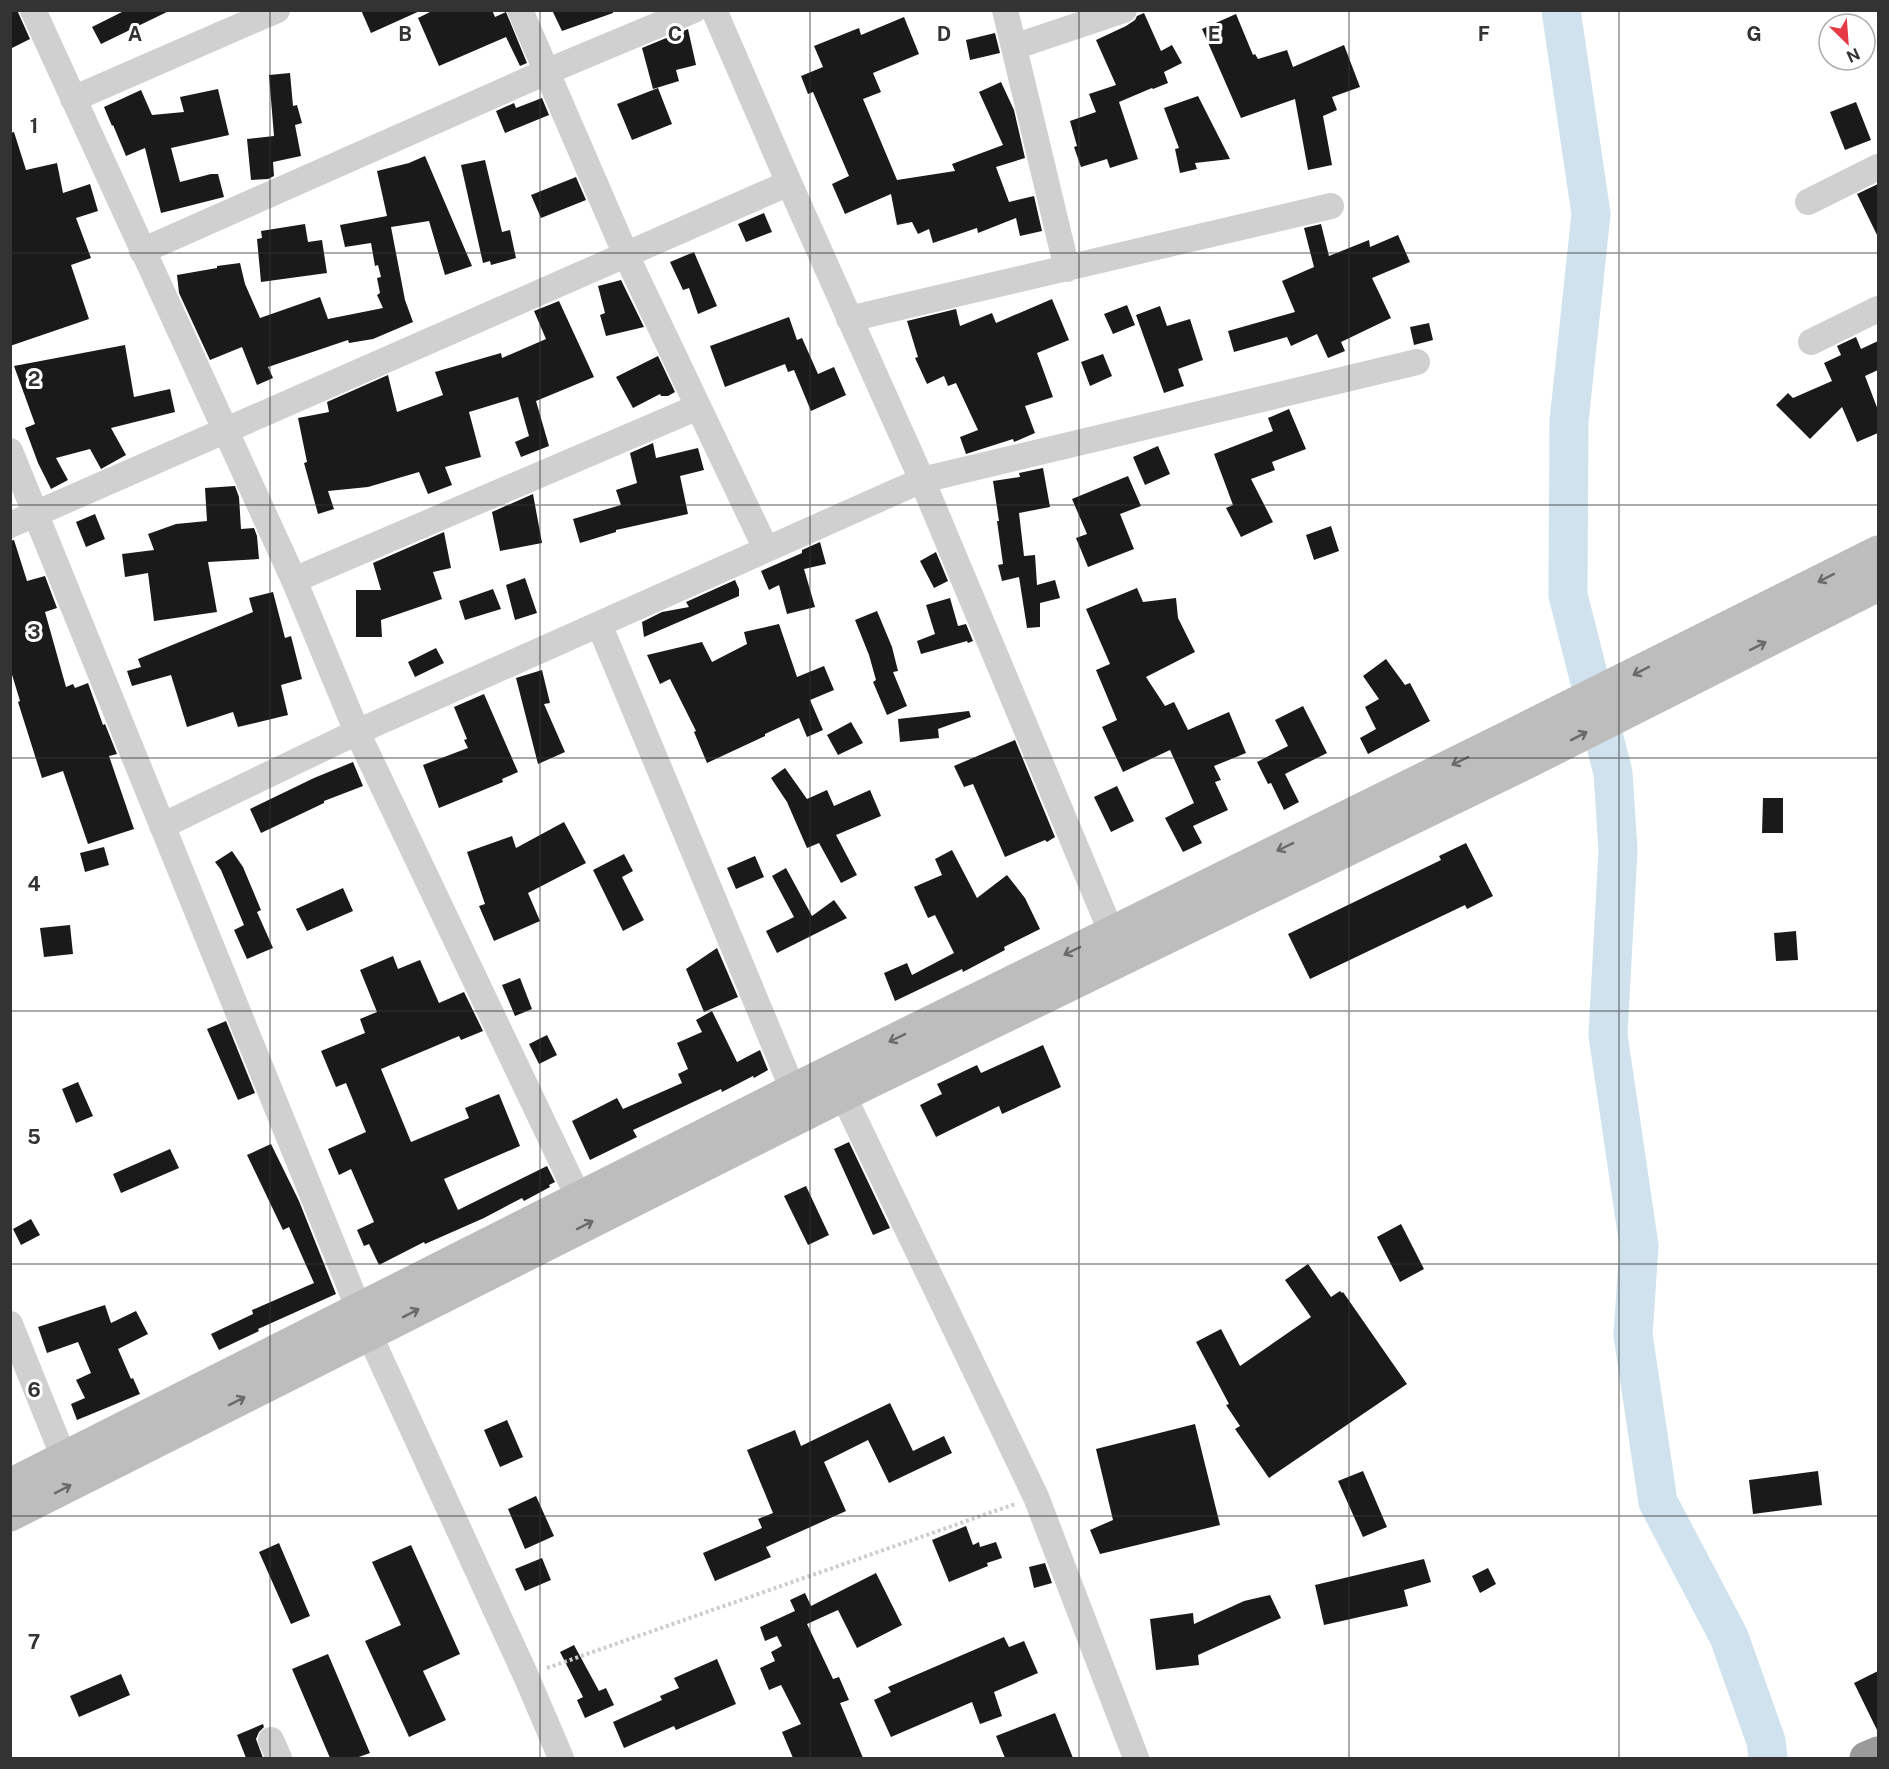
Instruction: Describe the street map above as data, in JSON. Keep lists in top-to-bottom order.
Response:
{
  "north": "bottom right",
  "grid": {
    "columns": [
      "A",
      "B",
      "C",
      "D",
      "E",
      "F",
      "G"
    ],
    "rows": [
      "1",
      "2",
      "3",
      "4",
      "5",
      "6",
      "7"
    ]
  }
}
